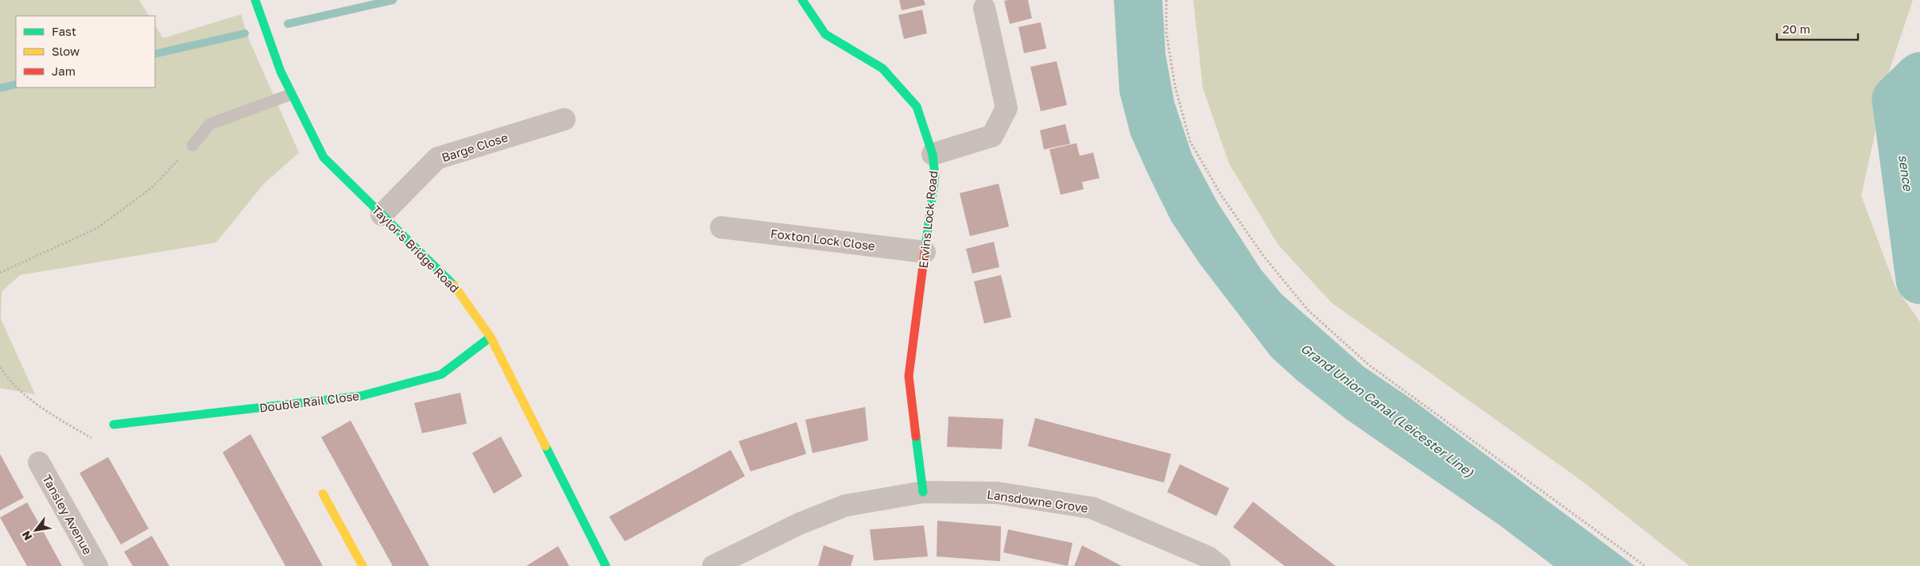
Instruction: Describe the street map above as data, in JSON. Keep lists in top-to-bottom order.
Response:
{
  "streets": {
    "street": [
      "Barge Close",
      "Ervins Lock Road",
      "Foxton Lock Close",
      "Taylor's Bridge Road",
      "Double Rail Close",
      "Lansdowne Grove",
      "Tansley Avenue"
    ]
  },
  "crossings": [
    ["Barge Close", "Taylor's Bridge Road"],
    ["Ervins Lock Road", "Foxton Lock Close"],
    ["Ervins Lock Road", "Lansdowne Grove"],
    ["Taylor's Bridge Road", "Double Rail Close"]
  ],
  "water": ["sence", "Grand Union Canal (Leicester Line)"],
  "legend": ["Fast", "Slow", "Jam"],
  "scale_bar": "20 m",
  "north": "bottom left"
}
